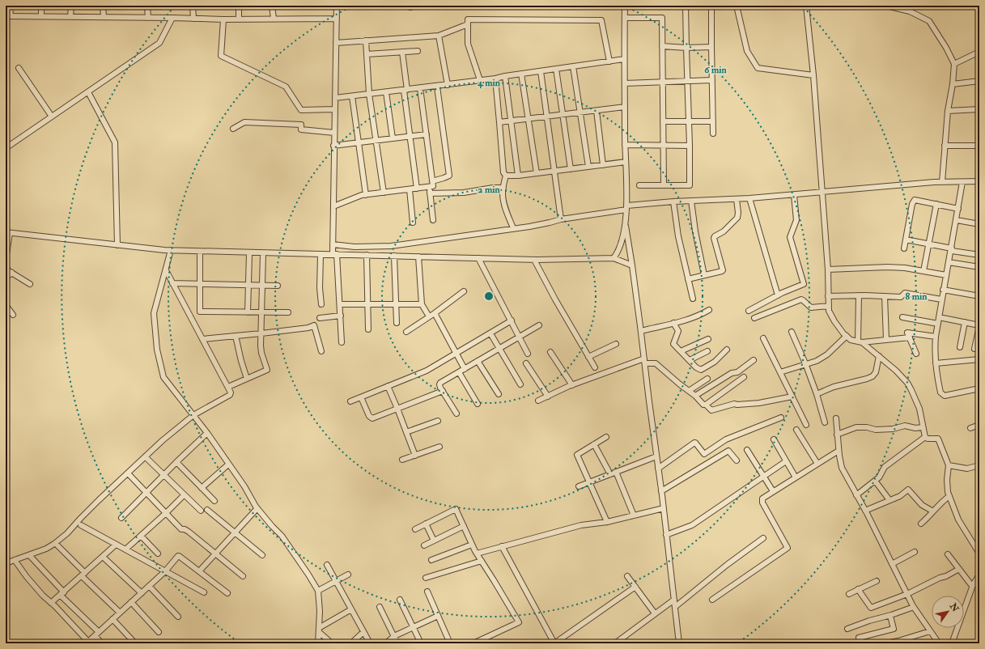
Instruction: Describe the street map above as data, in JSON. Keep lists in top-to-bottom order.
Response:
{
  "north": "top right",
  "rings": [
    "6 min",
    "4 min",
    "2 min",
    "8 min"
  ]
}
